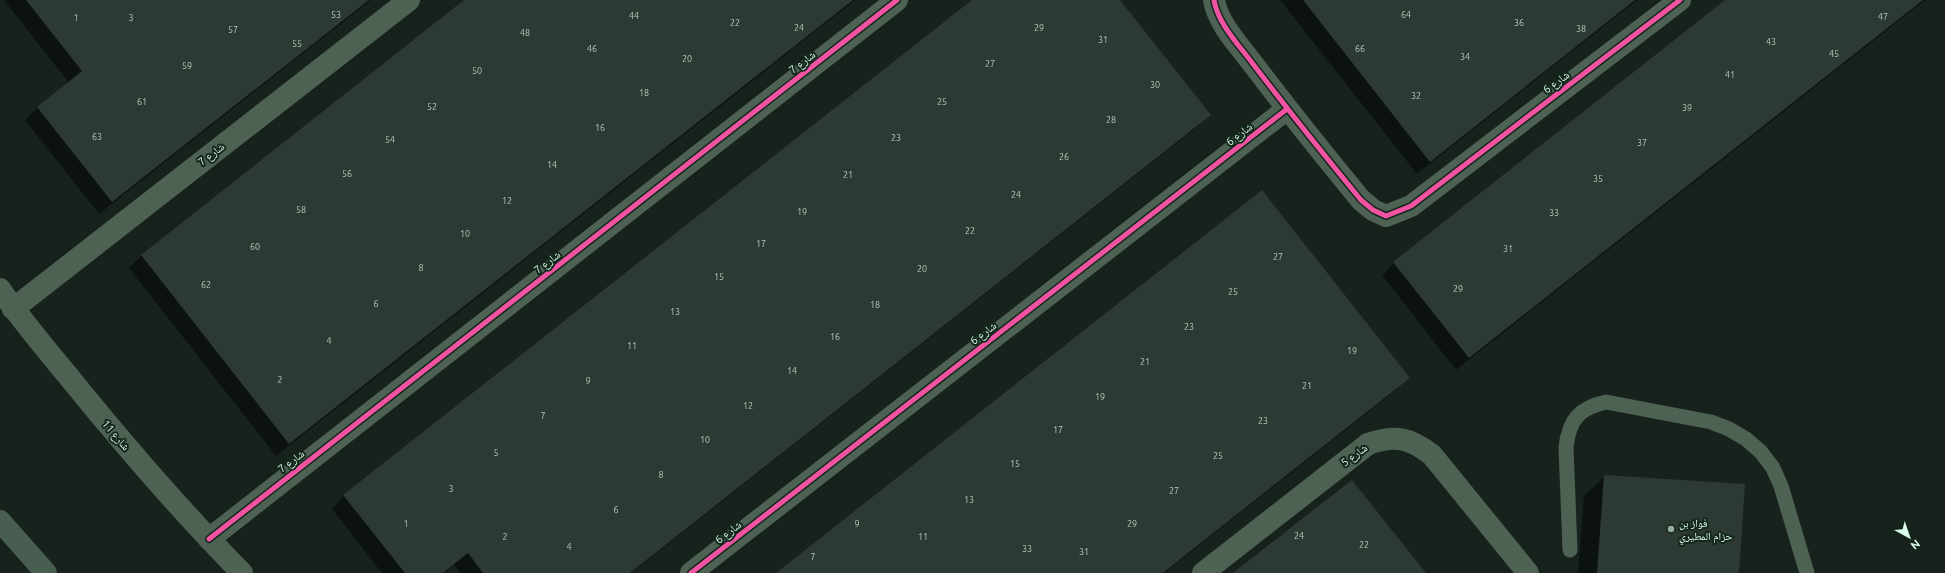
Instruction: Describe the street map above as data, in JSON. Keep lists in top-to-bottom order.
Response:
{
  "streets": {
    "street": [
      "شارع 7",
      "شارع 6",
      "شارع 11",
      "شارع 5"
    ]
  },
  "crossings": [
    ["شارع 7", "شارع 11"]
  ],
  "places": ["فواز بن حزام المطيري"],
  "house_numbers": [
    "53",
    "64",
    "44",
    "47",
    "1",
    "3",
    "22",
    "36",
    "24",
    "29",
    "38",
    "57",
    "48",
    "31",
    "43",
    "55",
    "46",
    "66",
    "45",
    "34",
    "20",
    "27",
    "59",
    "50",
    "41",
    "30",
    "18",
    "32",
    "61",
    "25",
    "52",
    "39",
    "28",
    "16",
    "63",
    "23",
    "54",
    "37",
    "26",
    "14",
    "56",
    "21",
    "35",
    "24",
    "12",
    "58",
    "19",
    "33",
    "22",
    "10",
    "17",
    "60",
    "31",
    "27",
    "8",
    "20",
    "15",
    "62",
    "29",
    "25",
    "6",
    "18",
    "13",
    "23",
    "16",
    "4",
    "11",
    "19",
    "21",
    "14",
    "2",
    "9",
    "21",
    "19",
    "12",
    "7",
    "23",
    "17",
    "10",
    "5",
    "25",
    "15",
    "8",
    "3",
    "27",
    "13",
    "6",
    "1",
    "9",
    "29",
    "24",
    "2",
    "11",
    "22",
    "4",
    "33",
    "31",
    "7"
  ],
  "north": "bottom right"
}
